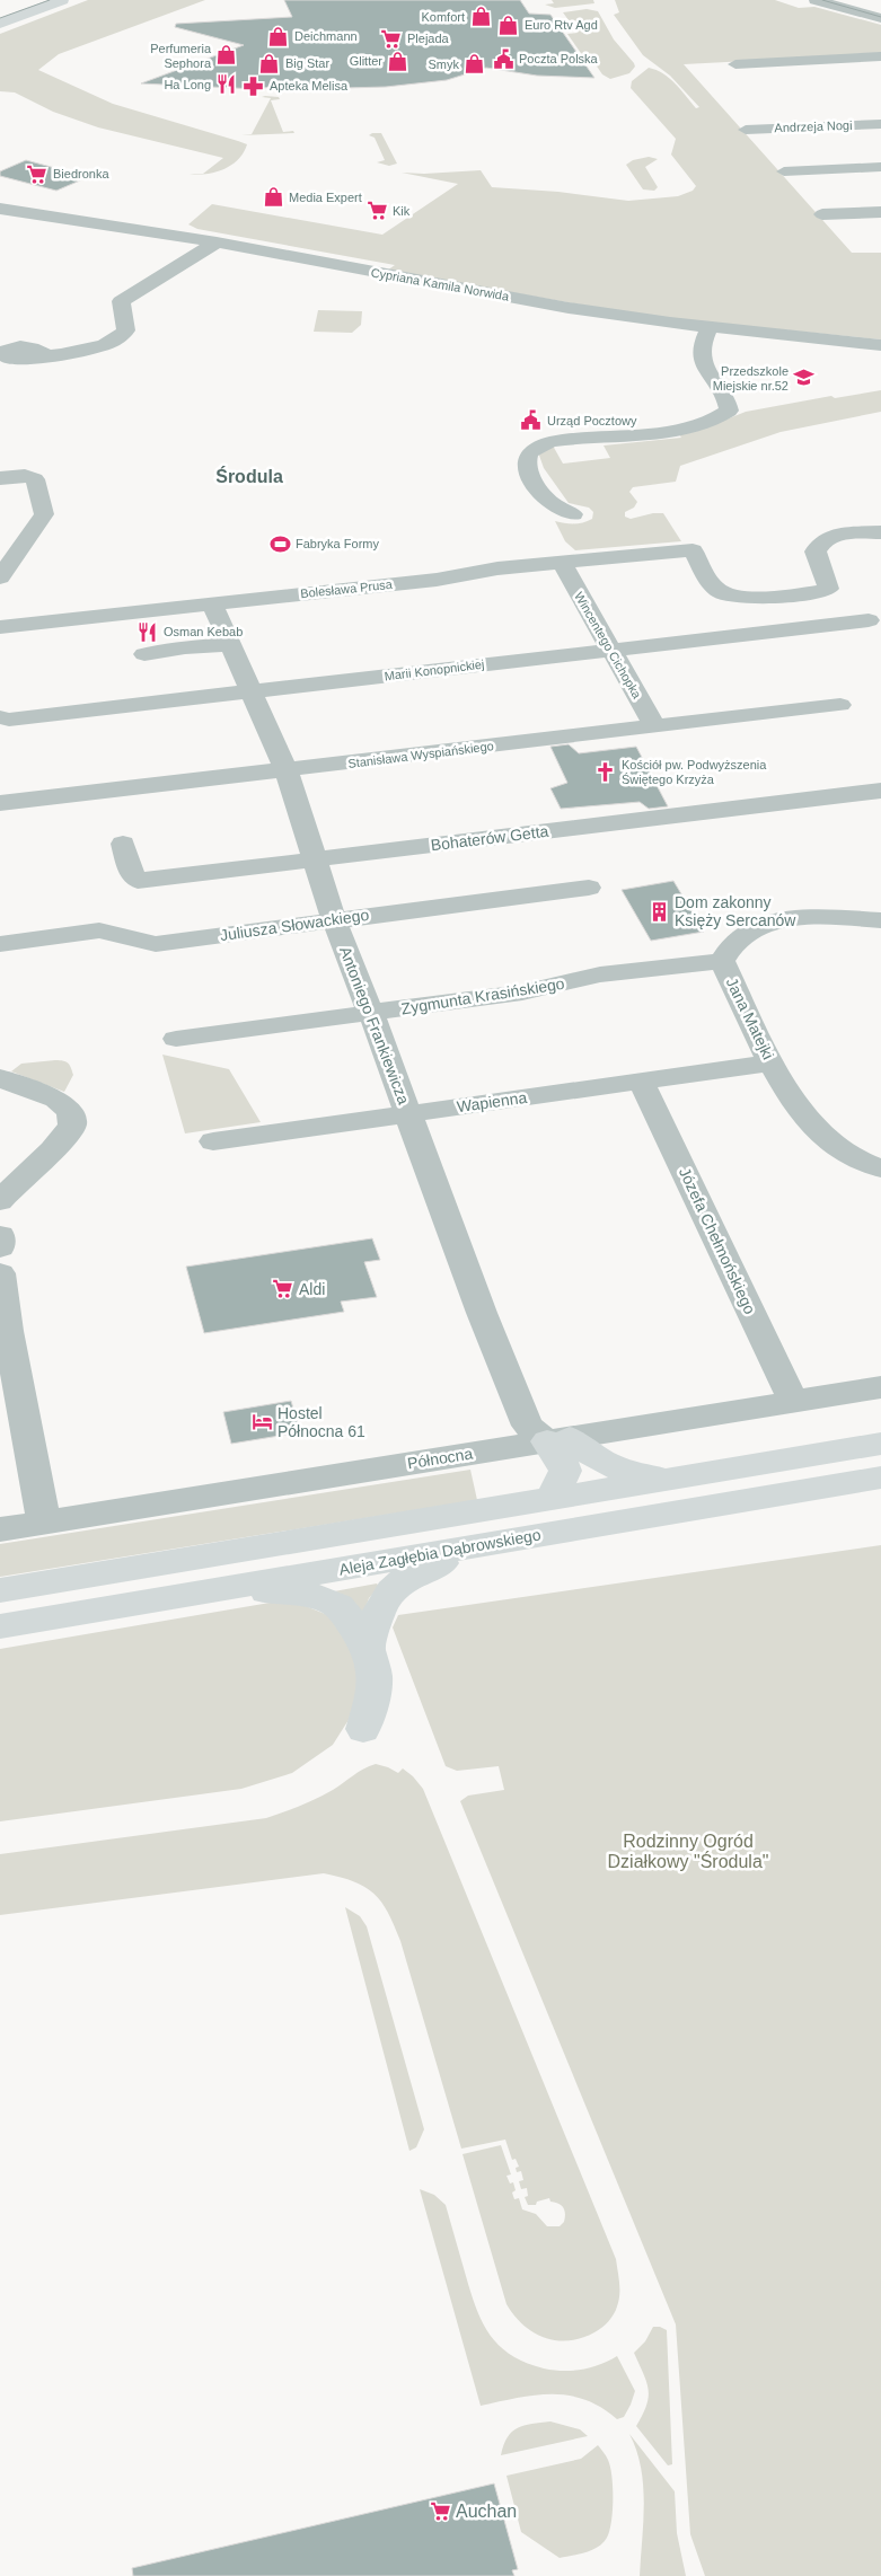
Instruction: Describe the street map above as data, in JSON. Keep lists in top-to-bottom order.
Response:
{
  "streets": {
    "main road": ["Aleja Zagłębia Dąbrowskiego"],
    "street": [
      "Andrzeja Nogi",
      "Cypriana Kamila Norwida",
      "Bolesława Prusa",
      "Wincentego Cichopka",
      "Marii Konopnickiej",
      "Stanisława Wyspiańskiego",
      "Bohaterów Getta",
      "Juliusza Słowackiego",
      "Zygmunta Krasińskiego",
      "Jana Matejki",
      "Antoniego Frankiewicza",
      "Wapienna",
      "Józefa Chełmońskiego",
      "Północna"
    ]
  },
  "crossings": [
    ["Bolesława Prusa", "Wincentego Cichopka"],
    ["Bolesława Prusa", "Antoniego Frankiewicza"],
    ["Wincentego Cichopka", "Marii Konopnickiej"],
    ["Wincentego Cichopka", "Stanisława Wyspiańskiego"],
    ["Marii Konopnickiej", "Antoniego Frankiewicza"],
    ["Stanisława Wyspiańskiego", "Antoniego Frankiewicza"],
    ["Bohaterów Getta", "Antoniego Frankiewicza"],
    ["Juliusza Słowackiego", "Antoniego Frankiewicza"],
    ["Zygmunta Krasińskiego", "Jana Matejki"],
    ["Zygmunta Krasińskiego", "Antoniego Frankiewicza"],
    ["Jana Matejki", "Wapienna"],
    ["Antoniego Frankiewicza", "Wapienna"],
    ["Antoniego Frankiewicza", "Północna"],
    ["Wapienna", "Józefa Chełmońskiego"],
    ["Józefa Chełmońskiego", "Północna"]
  ],
  "districts": ["Środula"],
  "parks": ["Rodzinny Ogród Działkowy \"Środula\""],
  "places": {
    "shop": [
      "Komfort",
      "Euro Rtv Agd",
      "Deichmann",
      "Perfumeria Sephora",
      "Glitter",
      "Big Star",
      "Smyk",
      "Media Expert"
    ],
    "supermarket": [
      "Plejada",
      "Biedronka",
      "Kik",
      "Aldi",
      "Auchan"
    ],
    "public building": ["Poczta Polska", "Urząd Pocztowy"],
    "restaurant": ["Ha Long", "Osman Kebab"],
    "pharmacy": ["Apteka Melisa"],
    "school or university": ["Przedszkole Miejskie nr.52"],
    "sports": ["Fabryka Formy"],
    "church": ["Kościół pw. Podwyższenia Świętego Krzyża"],
    "building": ["Dom zakonny Księży Sercanów"],
    "hotel": ["Hostel Północna 61"]
  }
}
